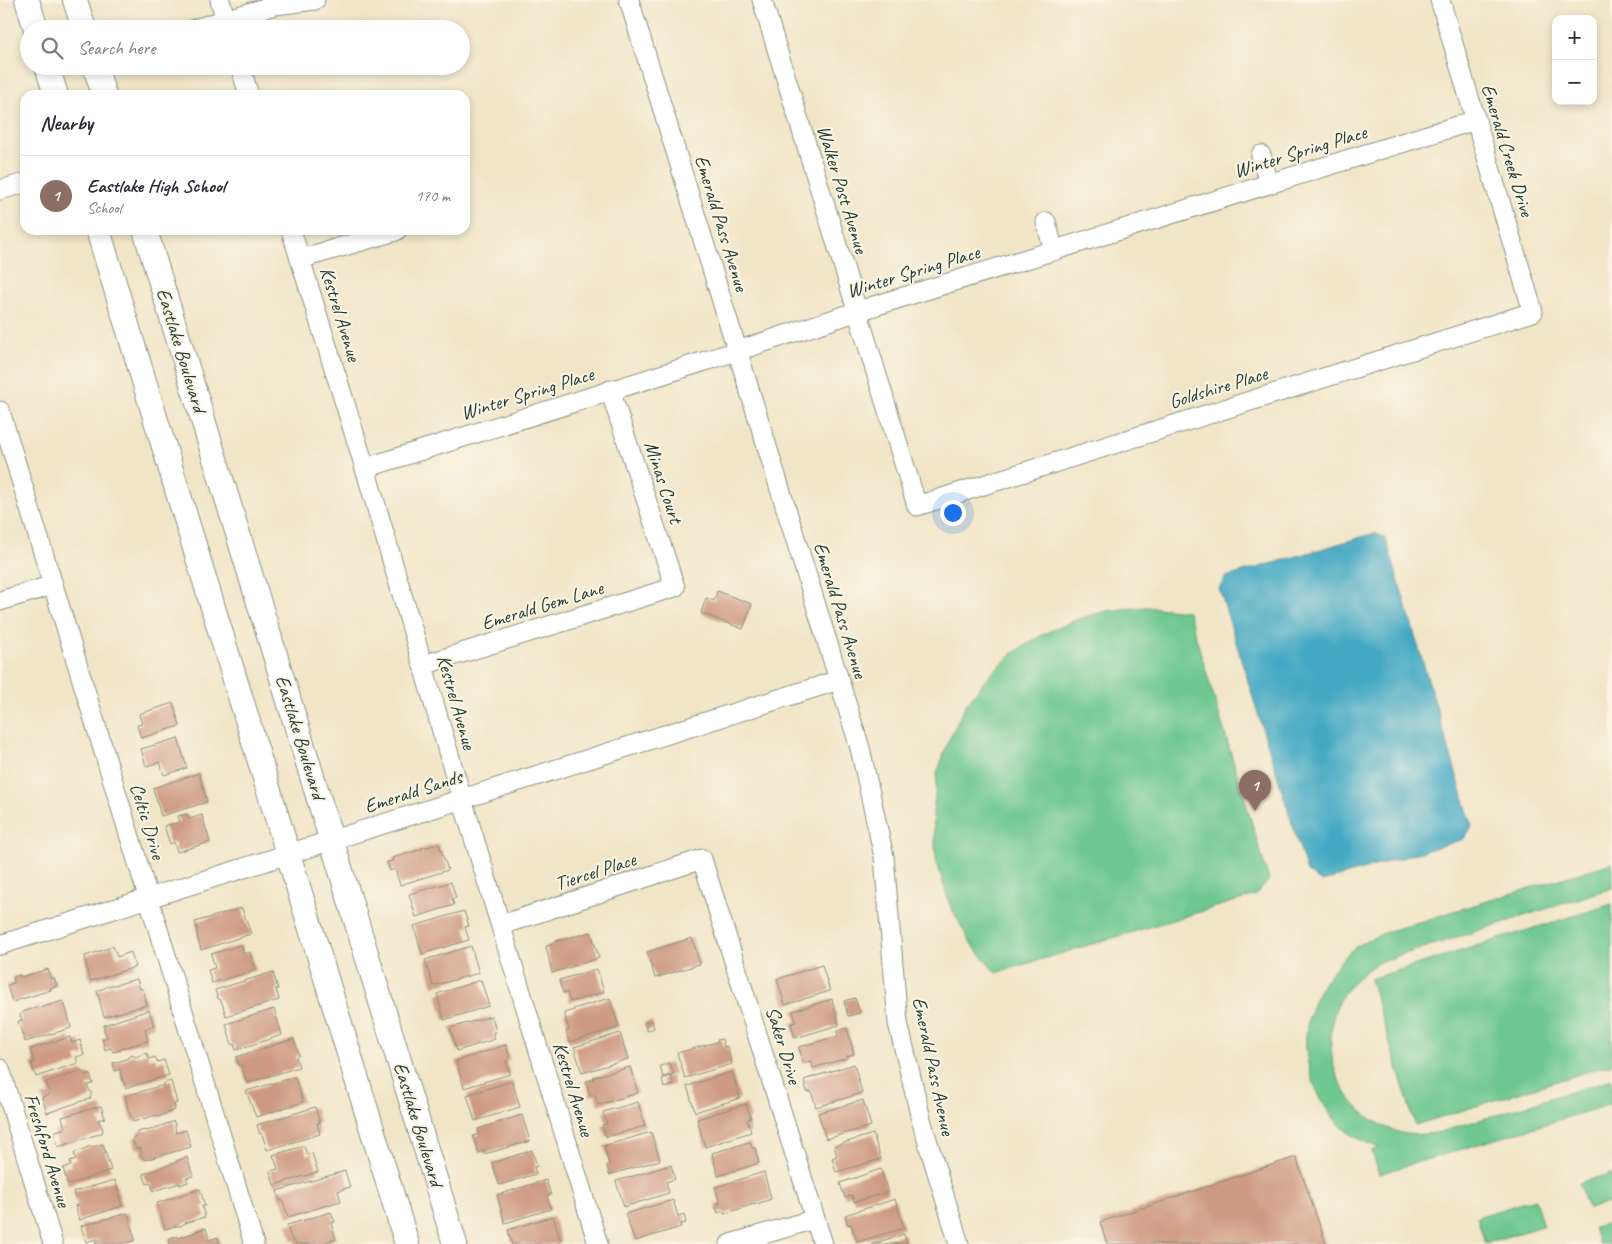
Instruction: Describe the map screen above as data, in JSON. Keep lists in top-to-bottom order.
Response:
{
  "streets": {
    "main road": ["Eastlake Boulevard"],
    "street": [
      "Emerald Creek Drive",
      "Winter Spring Place",
      "Walker Post Avenue",
      "Emerald Pass Avenue",
      "Kestrel Avenue",
      "Goldshire Place",
      "Minas Court",
      "Emerald Gem Lane",
      "Emerald Sands",
      "Celtic Drive",
      "Tiercel Place",
      "Saker Drive",
      "Freshford Avenue"
    ]
  },
  "crossings": [
    ["Emerald Creek Drive", "Winter Spring Place"],
    ["Emerald Creek Drive", "Goldshire Place"],
    ["Winter Spring Place", "Walker Post Avenue"],
    ["Winter Spring Place", "Emerald Pass Avenue"],
    ["Winter Spring Place", "Kestrel Avenue"],
    ["Winter Spring Place", "Minas Court"],
    ["Walker Post Avenue", "Goldshire Place"],
    ["Emerald Pass Avenue", "Emerald Sands"],
    ["Kestrel Avenue", "Emerald Gem Lane"],
    ["Kestrel Avenue", "Emerald Sands"],
    ["Kestrel Avenue", "Tiercel Place"],
    ["Eastlake Boulevard", "Emerald Sands"],
    ["Minas Court", "Emerald Gem Lane"],
    ["Emerald Sands", "Celtic Drive"],
    ["Tiercel Place", "Saker Drive"]
  ],
  "page": {
    "map_buttons": ["+", "−"],
    "search": "Search here",
    "heading": "Nearby",
    "list": [
      {
        "mark": "1",
        "name": "Eastlake High School",
        "note": "School",
        "value": "170 m"
      }
    ],
    "pins": "1"
  }
}
